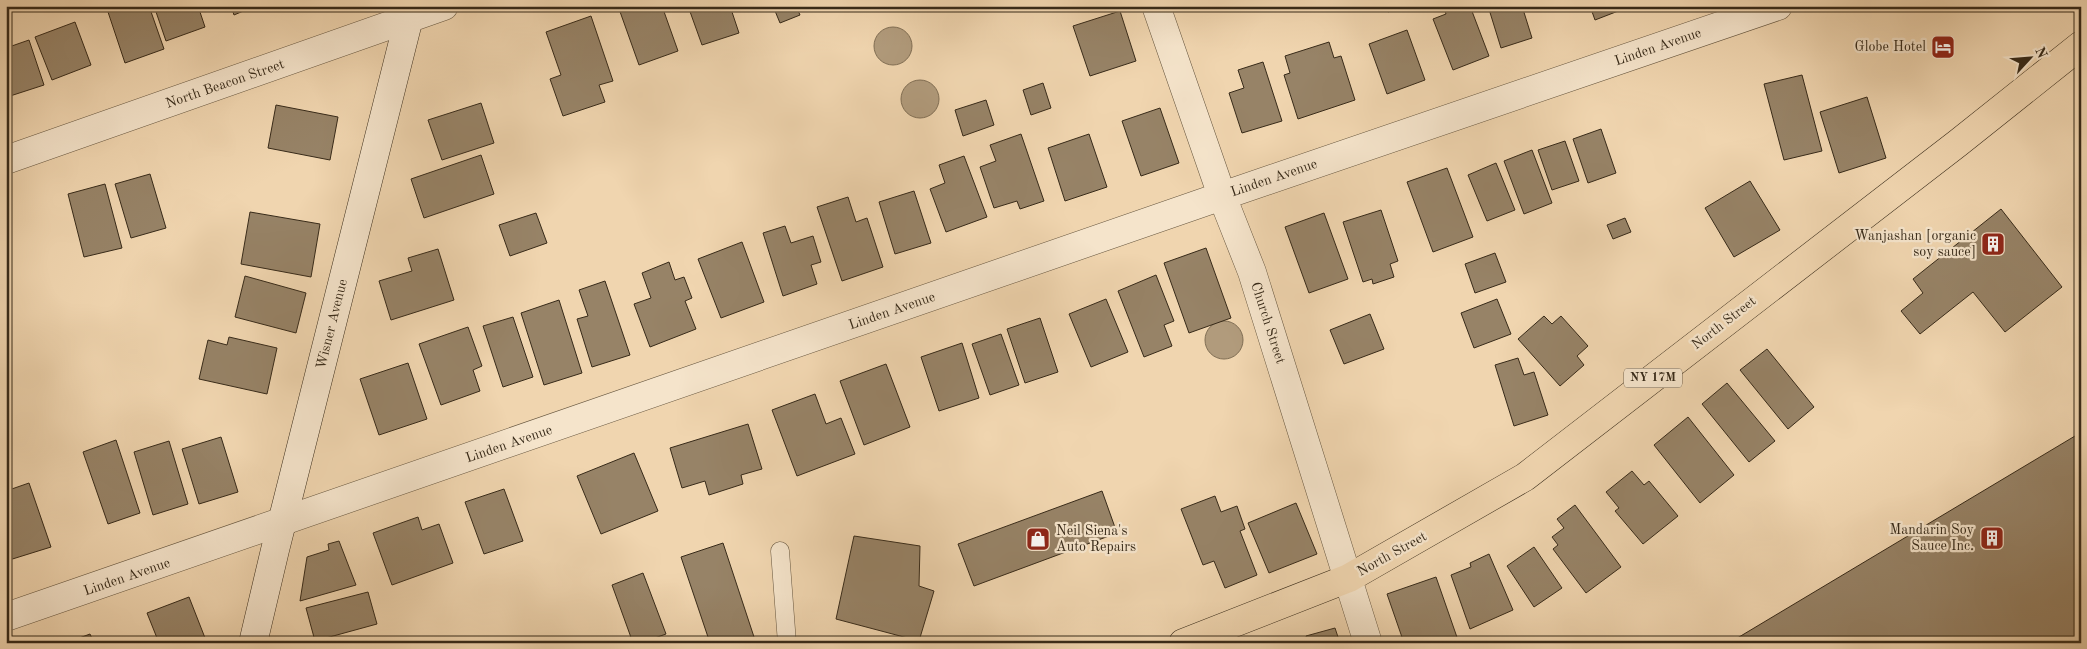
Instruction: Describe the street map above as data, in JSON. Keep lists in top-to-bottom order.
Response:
{
  "streets": {
    "main road": ["North Street", "NY 17M"],
    "street": [
      "Linden Avenue",
      "North Beacon Street",
      "Church Street",
      "Wisner Avenue"
    ]
  },
  "crossings": [
    ["Linden Avenue", "Church Street"],
    ["Linden Avenue", "Wisner Avenue"],
    ["North Beacon Street", "Wisner Avenue"],
    ["Church Street", "North Street"]
  ],
  "places": {
    "hotel": ["Globe Hotel"],
    "building": ["Wanjashan [organic soy sauce]", "Mandarin Soy Sauce Inc."],
    "shop": ["Neil Siena's Auto Repairs"]
  },
  "north": "top right"
}
